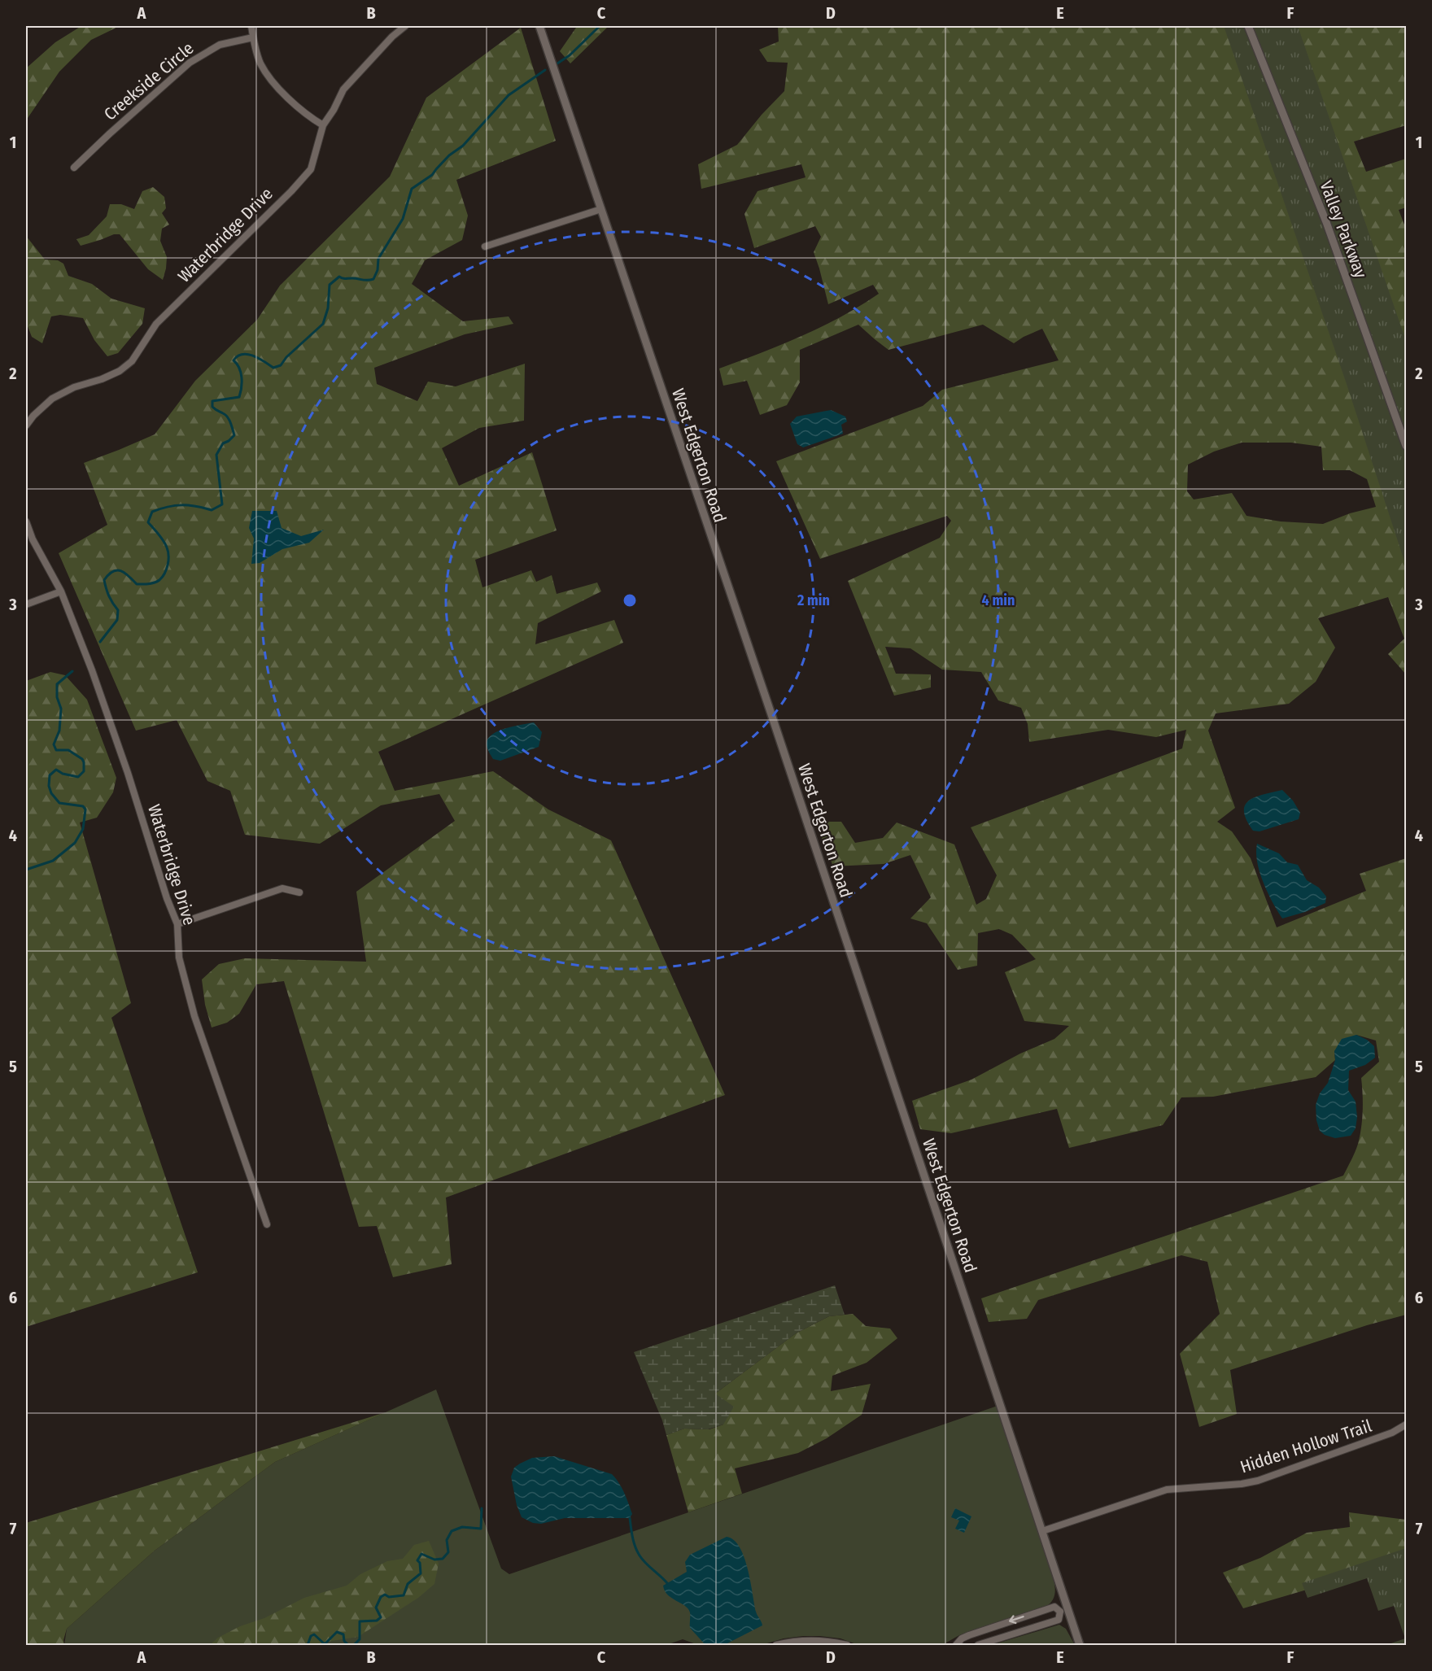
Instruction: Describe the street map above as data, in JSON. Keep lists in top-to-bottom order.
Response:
{
  "streets": {
    "street": [
      "Creekside Circle",
      "Valley Parkway",
      "Waterbridge Drive",
      "West Edgerton Road",
      "Hidden Hollow Trail"
    ]
  },
  "crossings": [
    ["West Edgerton Road", "Hidden Hollow Trail"]
  ],
  "grid": {
    "columns": [
      "A",
      "B",
      "C",
      "D",
      "E",
      "F"
    ],
    "rows": [
      "1",
      "2",
      "3",
      "4",
      "5",
      "6",
      "7"
    ]
  },
  "rings": ["2 min", "4 min"]
}
